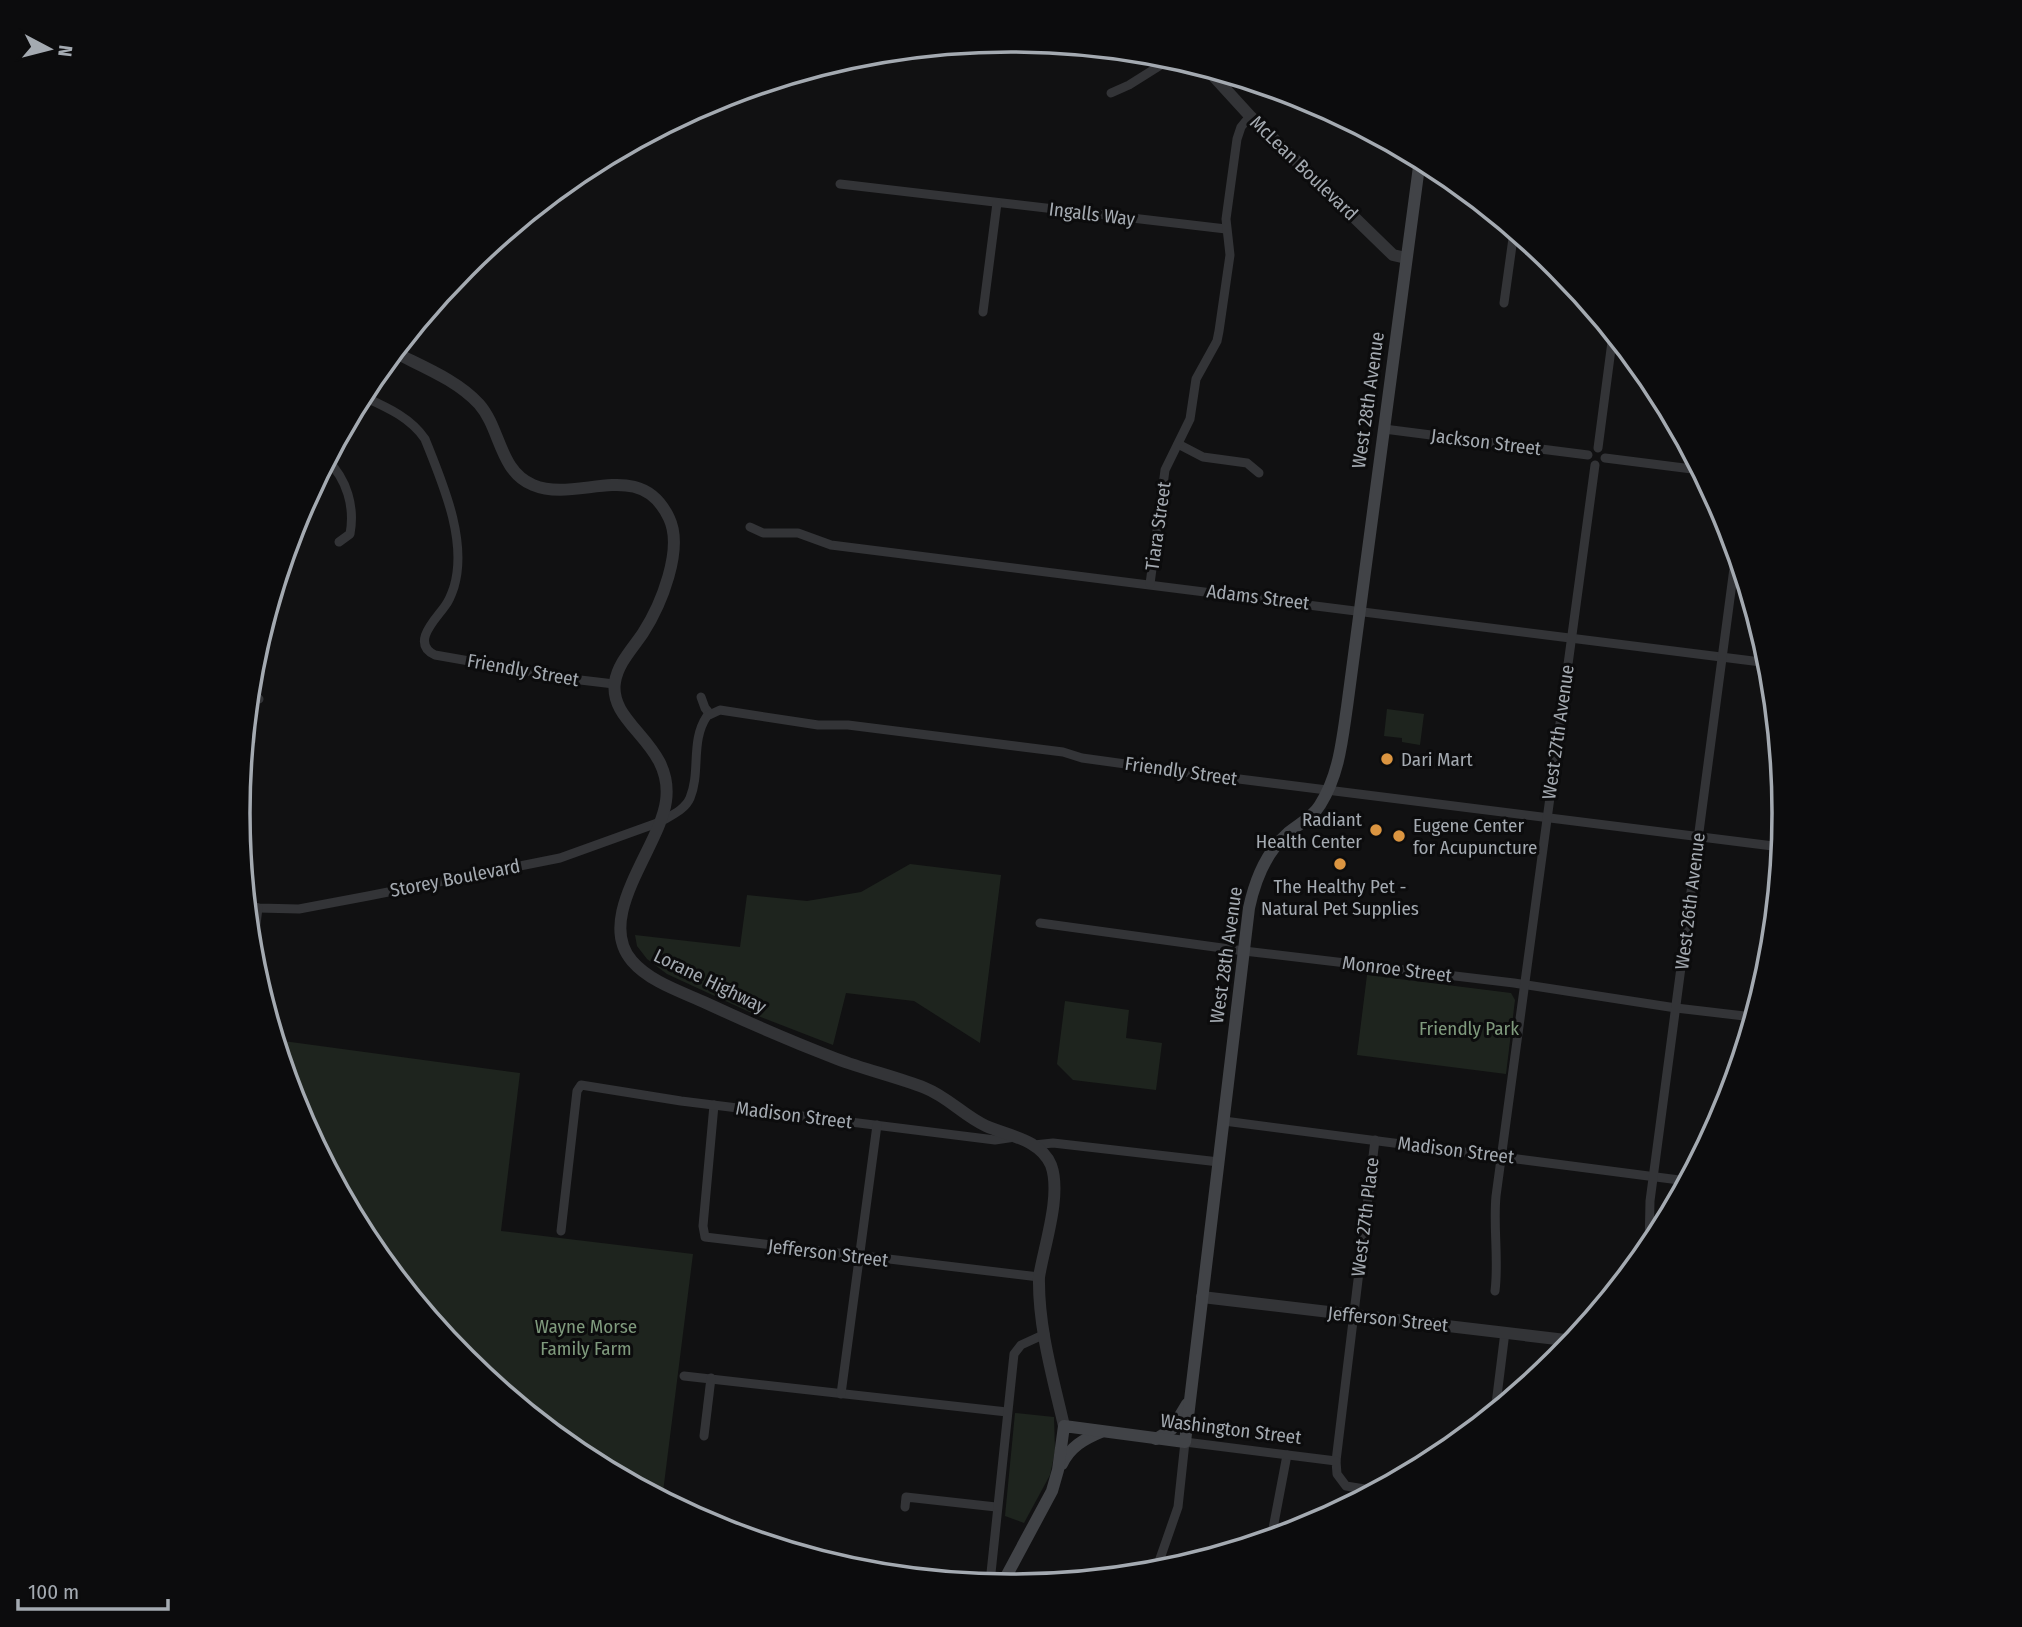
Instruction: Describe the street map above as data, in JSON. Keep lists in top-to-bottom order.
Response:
{
  "streets": {
    "main road": ["West 28th Avenue", "Washington Street"],
    "street": [
      "McLean Boulevard",
      "Ingalls Way",
      "Jackson Street",
      "Tiara Street",
      "Adams Street",
      "Friendly Street",
      "West 27th Avenue",
      "Storey Boulevard",
      "West 26th Avenue",
      "Monroe Street",
      "Lorane Highway",
      "Madison Street",
      "West 27th Place",
      "Jefferson Street"
    ]
  },
  "crossings": [
    ["McLean Boulevard", "West 28th Avenue"],
    ["Ingalls Way", "Tiara Street"],
    ["West 28th Avenue", "Jackson Street"],
    ["West 28th Avenue", "Adams Street"],
    ["West 28th Avenue", "Friendly Street"],
    ["West 28th Avenue", "Monroe Street"],
    ["West 28th Avenue", "Madison Street"],
    ["West 28th Avenue", "Jefferson Street"],
    ["West 28th Avenue", "Washington Street"],
    ["Jackson Street", "West 27th Avenue"],
    ["Tiara Street", "Adams Street"],
    ["Adams Street", "West 27th Avenue"],
    ["Adams Street", "West 26th Avenue"],
    ["Friendly Street", "West 27th Avenue"],
    ["Friendly Street", "West 26th Avenue"],
    ["Friendly Street", "Lorane Highway"],
    ["West 27th Avenue", "Monroe Street"],
    ["West 27th Avenue", "Madison Street"],
    ["Storey Boulevard", "Lorane Highway"],
    ["West 26th Avenue", "Monroe Street"],
    ["West 26th Avenue", "Madison Street"],
    ["Lorane Highway", "Madison Street"],
    ["Madison Street", "West 27th Place"],
    ["Madison Street", "Jefferson Street"],
    ["West 27th Place", "Jefferson Street"],
    ["West 27th Place", "Washington Street"]
  ],
  "parks": ["Friendly Park", "Wayne Morse Family Farm"],
  "places": [
    "Dari Mart",
    "Radiant Health Center",
    "Eugene Center for Acupuncture",
    "The Healthy Pet - Natural Pet Supplies"
  ],
  "scale_bar": "100 m",
  "north": "right"
}
